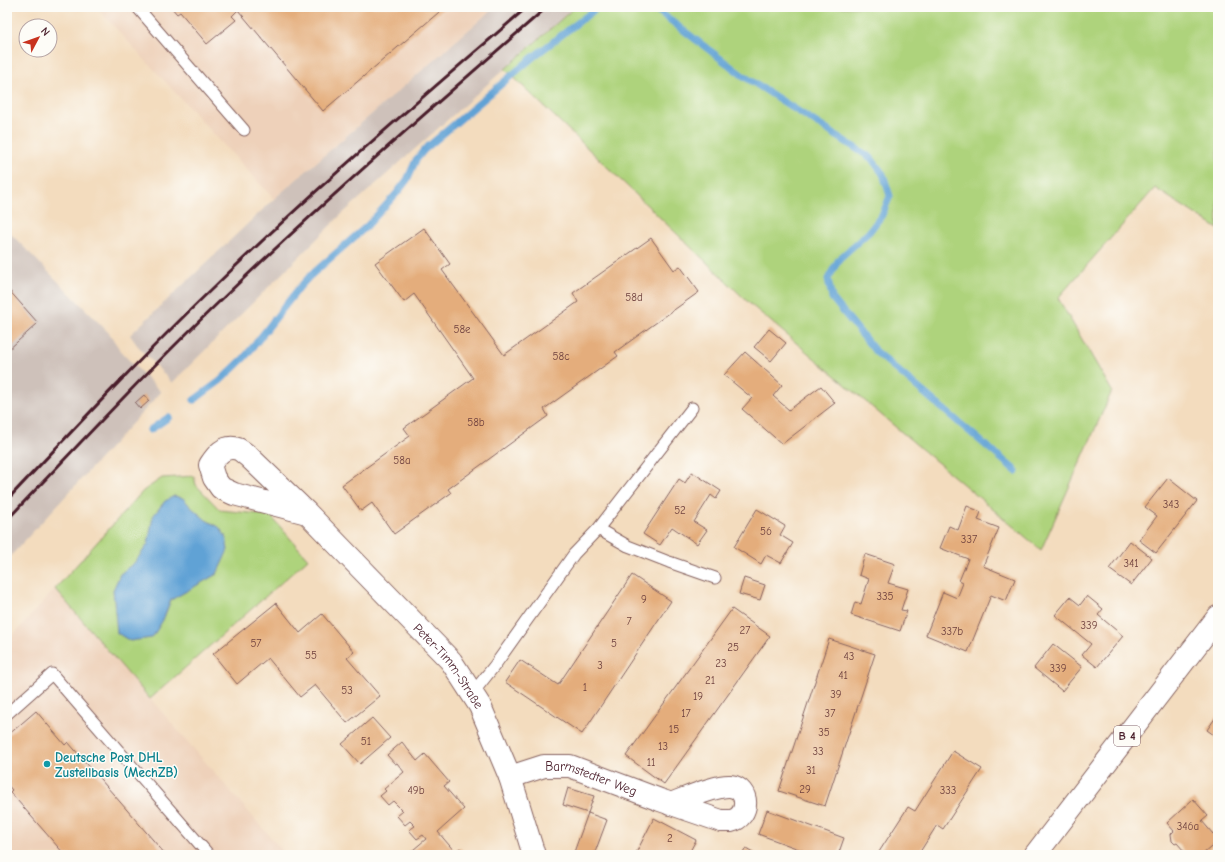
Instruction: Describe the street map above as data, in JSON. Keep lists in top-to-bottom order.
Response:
{
  "streets": {
    "street": ["Peter-Timm-Straße", "B 4", "Barmstedter Weg"]
  },
  "crossings": [
    ["Peter-Timm-Straße", "Barmstedter Weg"]
  ],
  "places": ["Deutsche Post DHL Zustellbasis (MechZB)"],
  "house_numbers": [
    "58d",
    "58e",
    "58c",
    "58b",
    "58a",
    "343",
    "52",
    "56",
    "337",
    "341",
    "335",
    "9",
    "7",
    "339",
    "27",
    "337b",
    "57",
    "5",
    "25",
    "55",
    "43",
    "23",
    "3",
    "339",
    "41",
    "21",
    "1",
    "53",
    "39",
    "19",
    "17",
    "37",
    "15",
    "35",
    "51",
    "13",
    "33",
    "11",
    "31",
    "29",
    "49b",
    "333",
    "346a",
    "2"
  ],
  "north": "top right"
}
